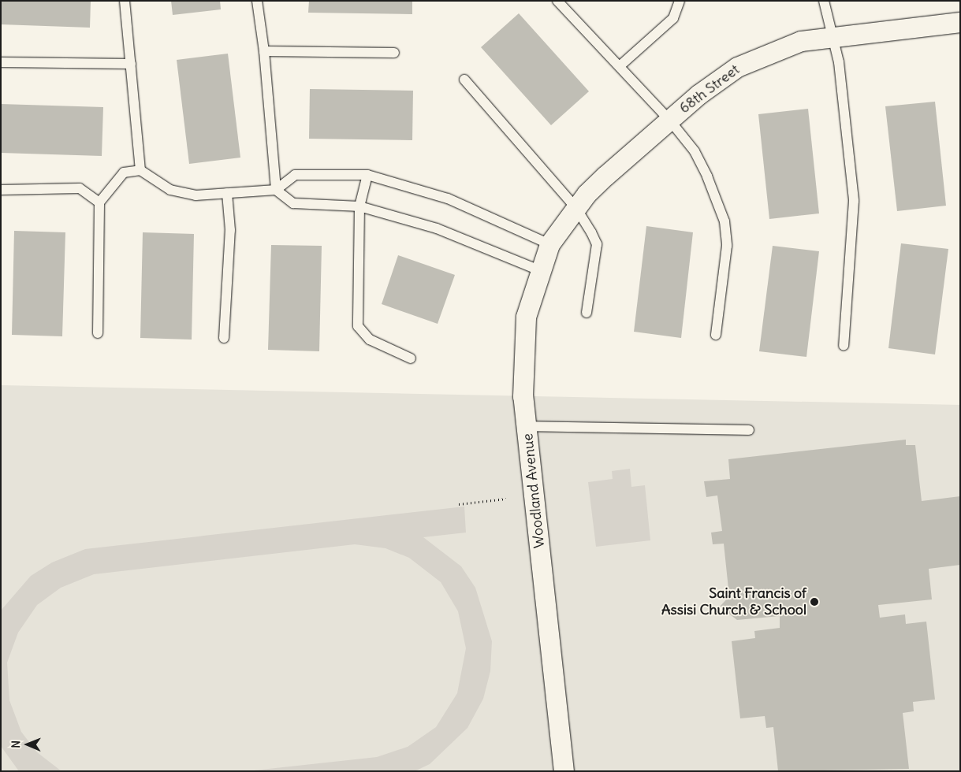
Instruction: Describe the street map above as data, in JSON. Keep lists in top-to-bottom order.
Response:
{
  "streets": {
    "street": ["68th Street", "Woodland Avenue"]
  },
  "crossings": [
    ["68th Street", "Woodland Avenue"]
  ],
  "places": ["Saint Francis of Assisi Church & School"],
  "north": "left"
}
